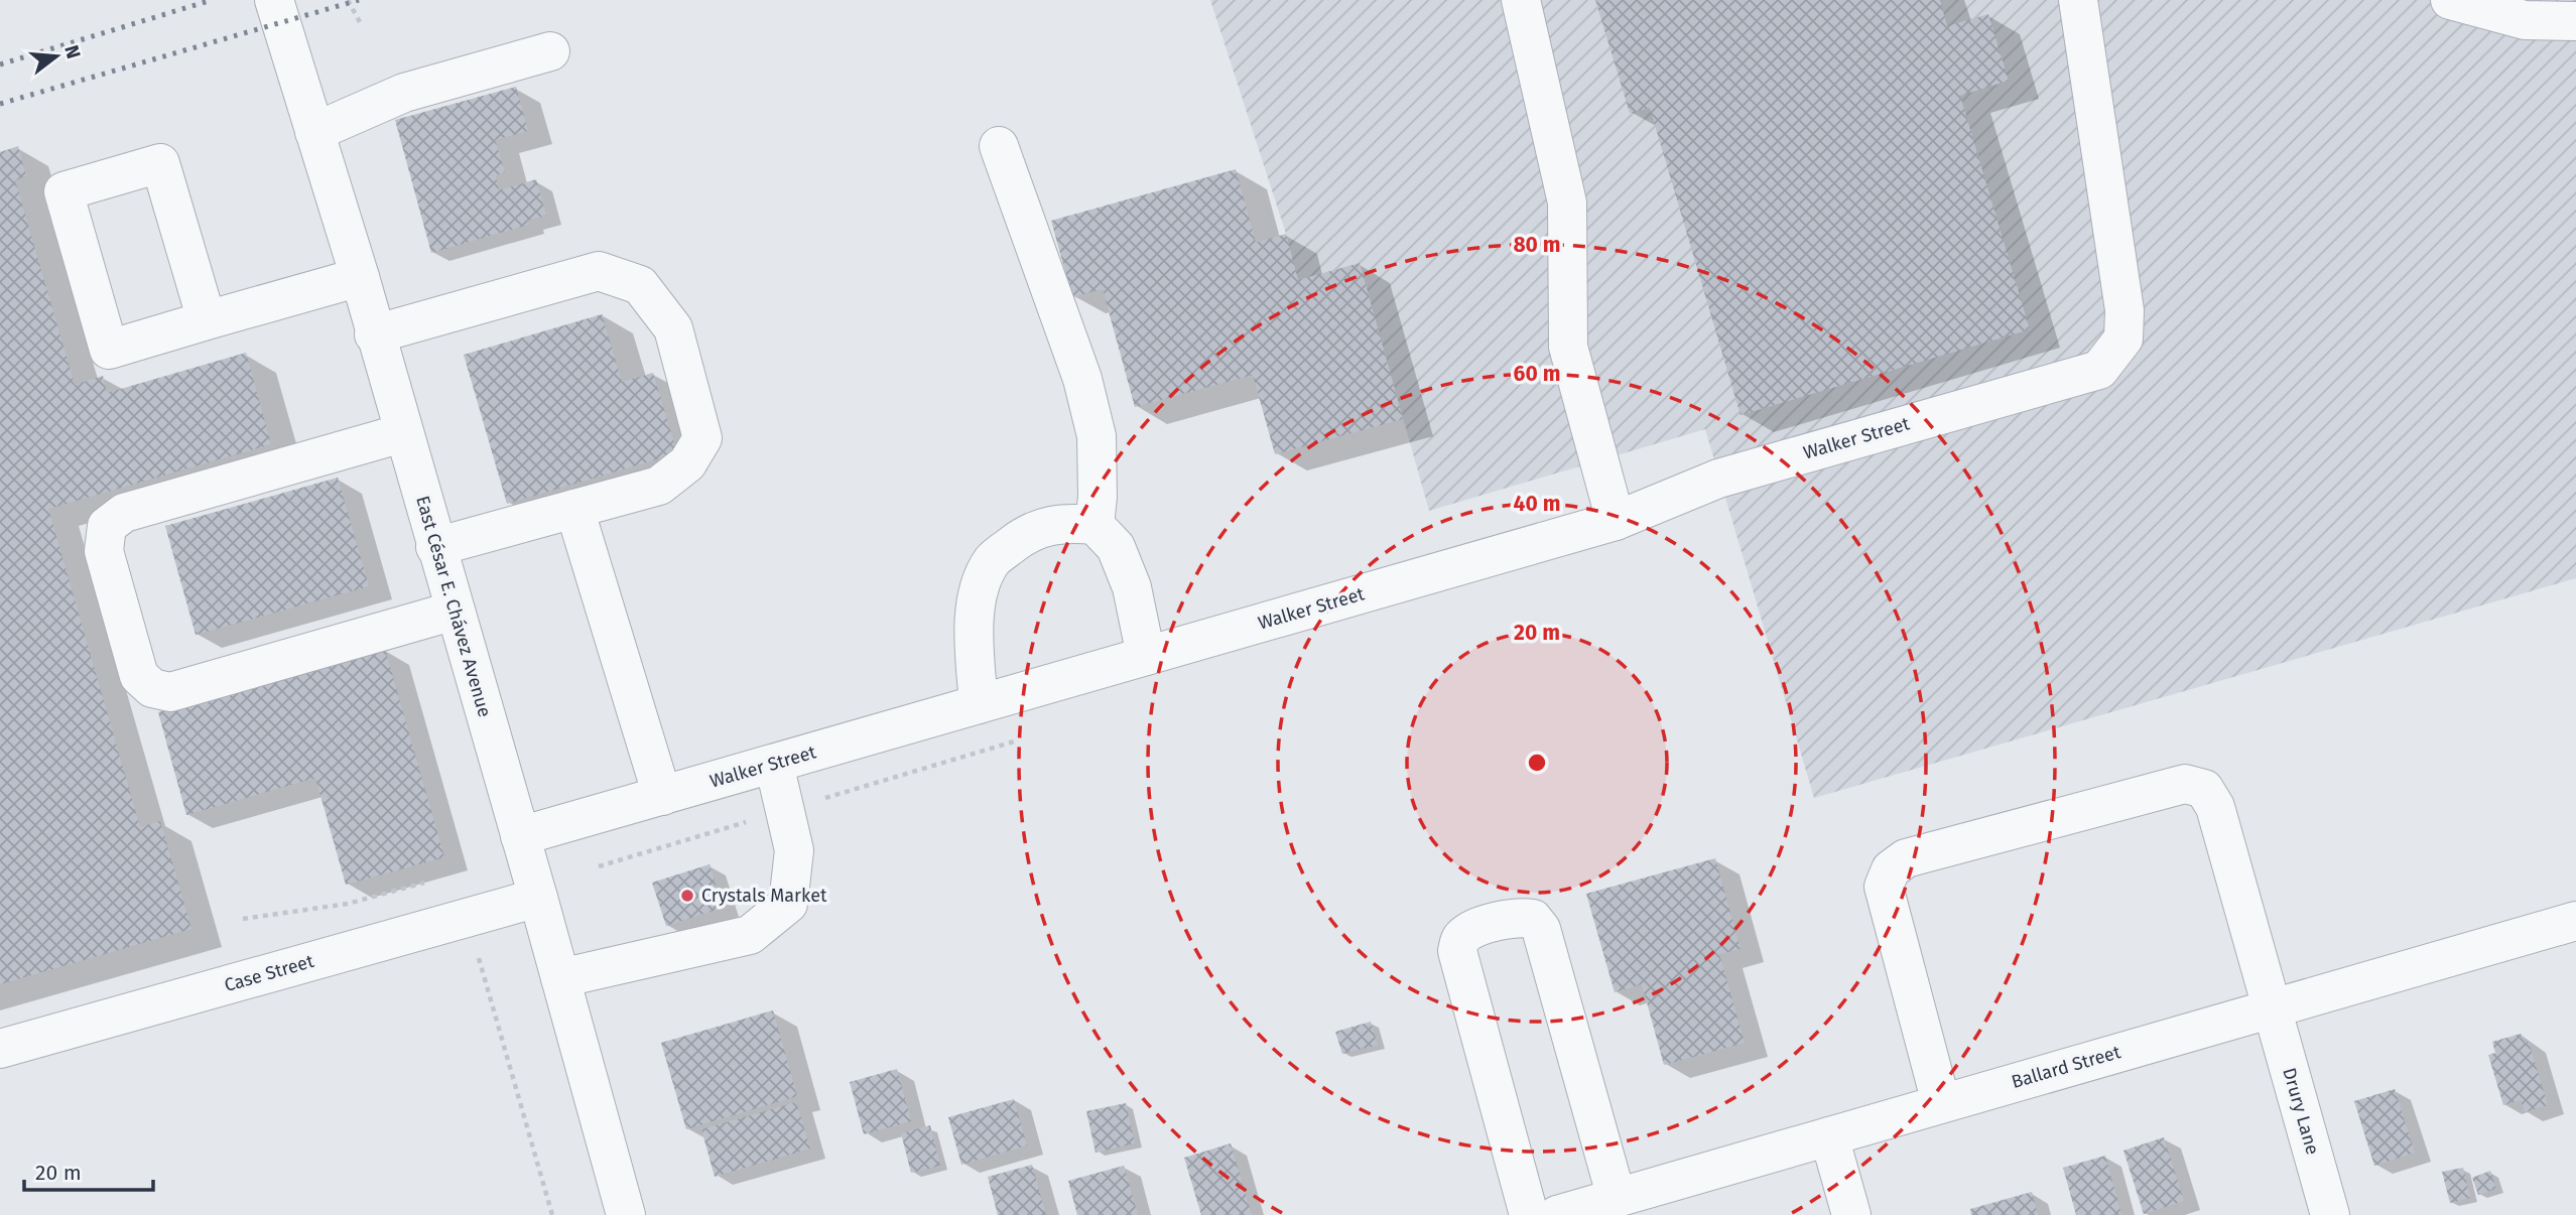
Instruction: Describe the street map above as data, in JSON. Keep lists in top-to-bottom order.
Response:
{
  "streets": {
    "street": [
      "Walker Street",
      "East César E. Chávez Avenue",
      "Case Street",
      "Ballard Street",
      "Drury Lane"
    ]
  },
  "crossings": [
    ["Walker Street", "East César E. Chávez Avenue"],
    ["East César E. Chávez Avenue", "Case Street"],
    ["Ballard Street", "Drury Lane"]
  ],
  "places": ["Crystals Market"],
  "scale_bar": "20 m",
  "north": "right",
  "rings": [
    "80 m",
    "60 m",
    "40 m",
    "20 m"
  ]
}
